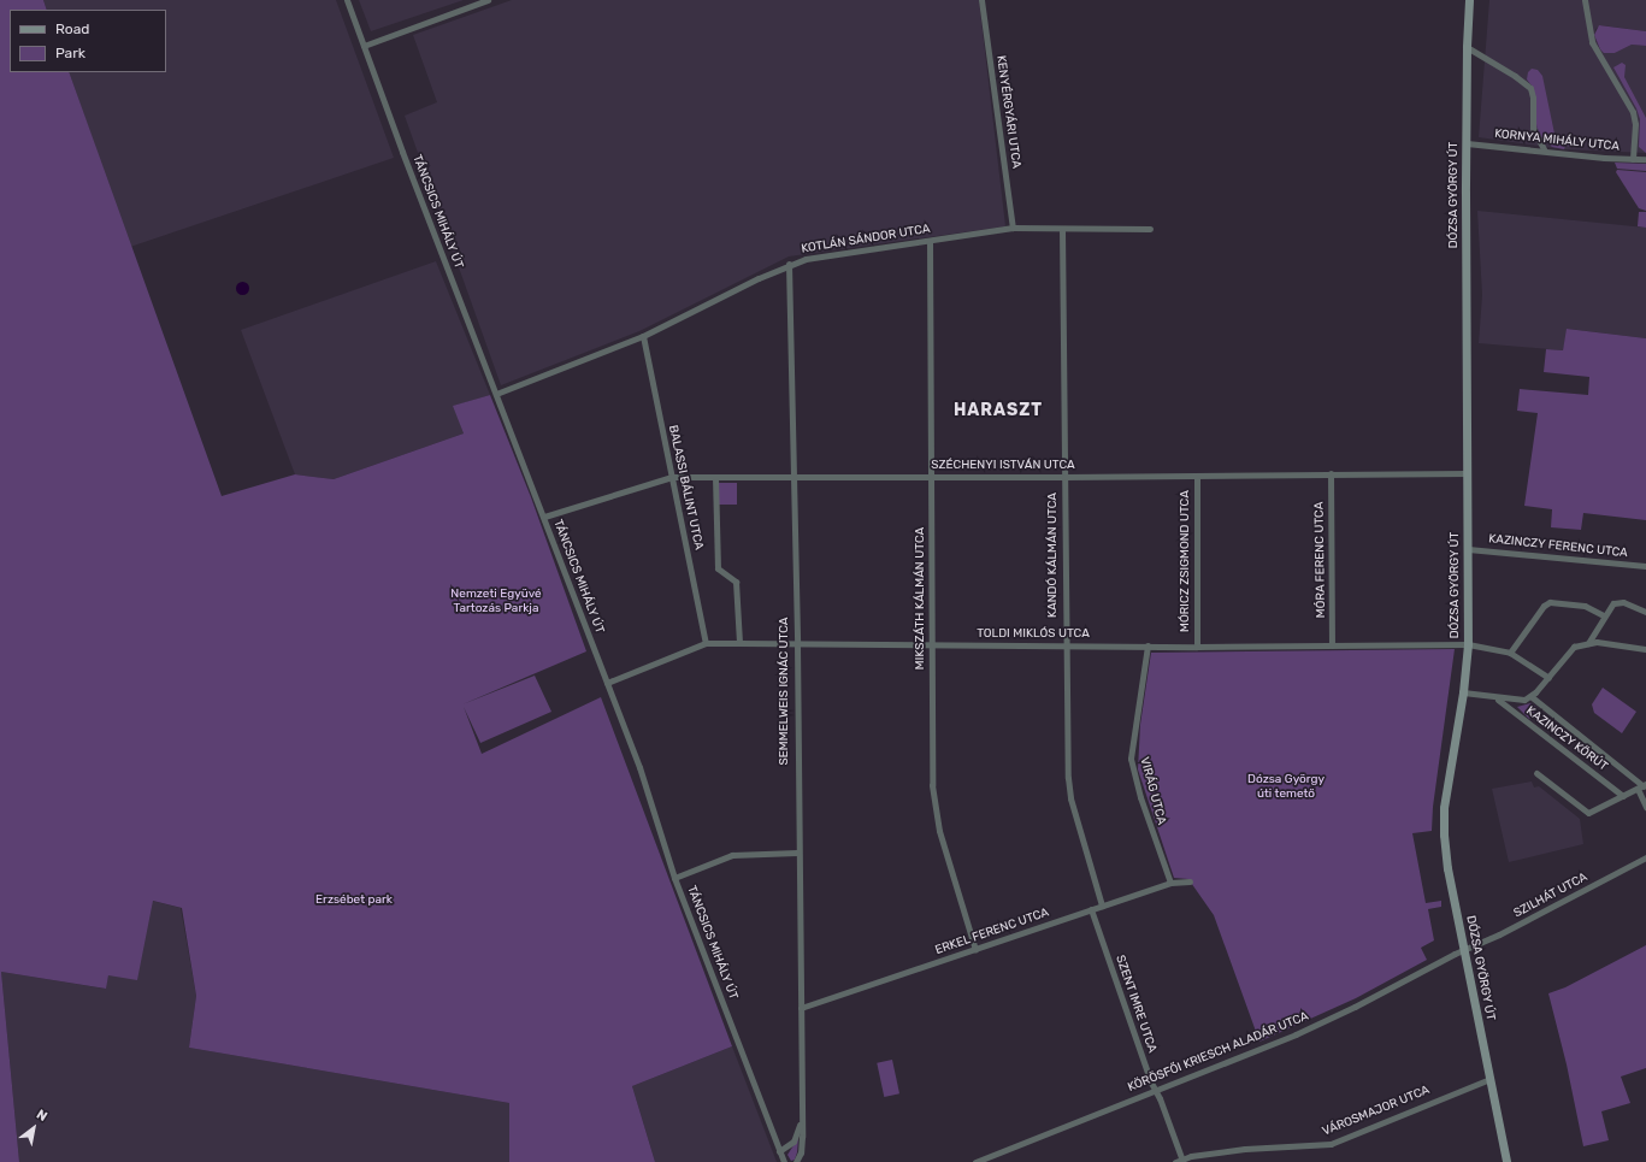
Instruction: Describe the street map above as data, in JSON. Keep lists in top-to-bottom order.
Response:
{
  "streets": {
    "main road": ["DÓZSA GYÖRGY ÚT"],
    "street": [
      "KENYÉRGYÁRI UTCA",
      "KORNYA MIHÁLY UTCA",
      "TÁNCSICS MIHÁLY ÚT",
      "KOTLÁN SÁNDOR UTCA",
      "SZÉCHENYI ISTVÁN UTCA",
      "BALASSI BÁLINT UTCA",
      "KAZINCZY FERENC UTCA",
      "KANDÓ KÁLMÁN UTCA",
      "MÓRA FERENC UTCA",
      "MÓRICZ ZSIGMOND UTCA",
      "MIKSZÁTH KÁLMÁN UTCA",
      "TOLDI MIKLÓS UTCA",
      "SEMMELWEIS IGNÁC UTCA",
      "KAZINCZY KÖRÚT",
      "VIRÁG UTCA",
      "SZILHÁT UTCA",
      "ERKEL FERENC UTCA",
      "SZENT IMRE UTCA",
      "KÖRÖSFŐI KRIESCH ALADÁR UTCA",
      "VÁROSMAJOR UTCA"
    ]
  },
  "crossings": [
    ["KENYÉRGYÁRI UTCA", "KOTLÁN SÁNDOR UTCA"],
    ["KORNYA MIHÁLY UTCA", "DÓZSA GYÖRGY ÚT"],
    ["DÓZSA GYÖRGY ÚT", "SZÉCHENYI ISTVÁN UTCA"],
    ["DÓZSA GYÖRGY ÚT", "KAZINCZY FERENC UTCA"],
    ["DÓZSA GYÖRGY ÚT", "TOLDI MIKLÓS UTCA"],
    ["DÓZSA GYÖRGY ÚT", "KAZINCZY KÖRÚT"],
    ["DÓZSA GYÖRGY ÚT", "SZILHÁT UTCA"],
    ["DÓZSA GYÖRGY ÚT", "KÖRÖSFŐI KRIESCH ALADÁR UTCA"],
    ["DÓZSA GYÖRGY ÚT", "VÁROSMAJOR UTCA"],
    ["TÁNCSICS MIHÁLY ÚT", "KOTLÁN SÁNDOR UTCA"],
    ["TÁNCSICS MIHÁLY ÚT", "SZÉCHENYI ISTVÁN UTCA"],
    ["TÁNCSICS MIHÁLY ÚT", "TOLDI MIKLÓS UTCA"],
    ["TÁNCSICS MIHÁLY ÚT", "SEMMELWEIS IGNÁC UTCA"],
    ["KOTLÁN SÁNDOR UTCA", "BALASSI BÁLINT UTCA"],
    ["KOTLÁN SÁNDOR UTCA", "KANDÓ KÁLMÁN UTCA"],
    ["KOTLÁN SÁNDOR UTCA", "MIKSZÁTH KÁLMÁN UTCA"],
    ["KOTLÁN SÁNDOR UTCA", "SEMMELWEIS IGNÁC UTCA"],
    ["SZÉCHENYI ISTVÁN UTCA", "BALASSI BÁLINT UTCA"],
    ["SZÉCHENYI ISTVÁN UTCA", "KANDÓ KÁLMÁN UTCA"],
    ["SZÉCHENYI ISTVÁN UTCA", "MÓRA FERENC UTCA"],
    ["SZÉCHENYI ISTVÁN UTCA", "MÓRICZ ZSIGMOND UTCA"],
    ["SZÉCHENYI ISTVÁN UTCA", "MIKSZÁTH KÁLMÁN UTCA"],
    ["SZÉCHENYI ISTVÁN UTCA", "SEMMELWEIS IGNÁC UTCA"],
    ["BALASSI BÁLINT UTCA", "TOLDI MIKLÓS UTCA"],
    ["KANDÓ KÁLMÁN UTCA", "TOLDI MIKLÓS UTCA"],
    ["KANDÓ KÁLMÁN UTCA", "ERKEL FERENC UTCA"],
    ["MÓRA FERENC UTCA", "TOLDI MIKLÓS UTCA"],
    ["MÓRICZ ZSIGMOND UTCA", "TOLDI MIKLÓS UTCA"],
    ["MIKSZÁTH KÁLMÁN UTCA", "TOLDI MIKLÓS UTCA"],
    ["MIKSZÁTH KÁLMÁN UTCA", "ERKEL FERENC UTCA"],
    ["TOLDI MIKLÓS UTCA", "SEMMELWEIS IGNÁC UTCA"],
    ["TOLDI MIKLÓS UTCA", "VIRÁG UTCA"],
    ["SEMMELWEIS IGNÁC UTCA", "ERKEL FERENC UTCA"],
    ["VIRÁG UTCA", "ERKEL FERENC UTCA"],
    ["SZILHÁT UTCA", "KÖRÖSFŐI KRIESCH ALADÁR UTCA"],
    ["ERKEL FERENC UTCA", "SZENT IMRE UTCA"],
    ["SZENT IMRE UTCA", "KÖRÖSFŐI KRIESCH ALADÁR UTCA"],
    ["SZENT IMRE UTCA", "VÁROSMAJOR UTCA"]
  ],
  "districts": ["HARASZT"],
  "parks": ["Nemzeti Együvé Tartozás Parkja", "Dózsa György úti temető", "Erzsébet park"],
  "legend": ["Road", "Park"],
  "north": "top right"
}
